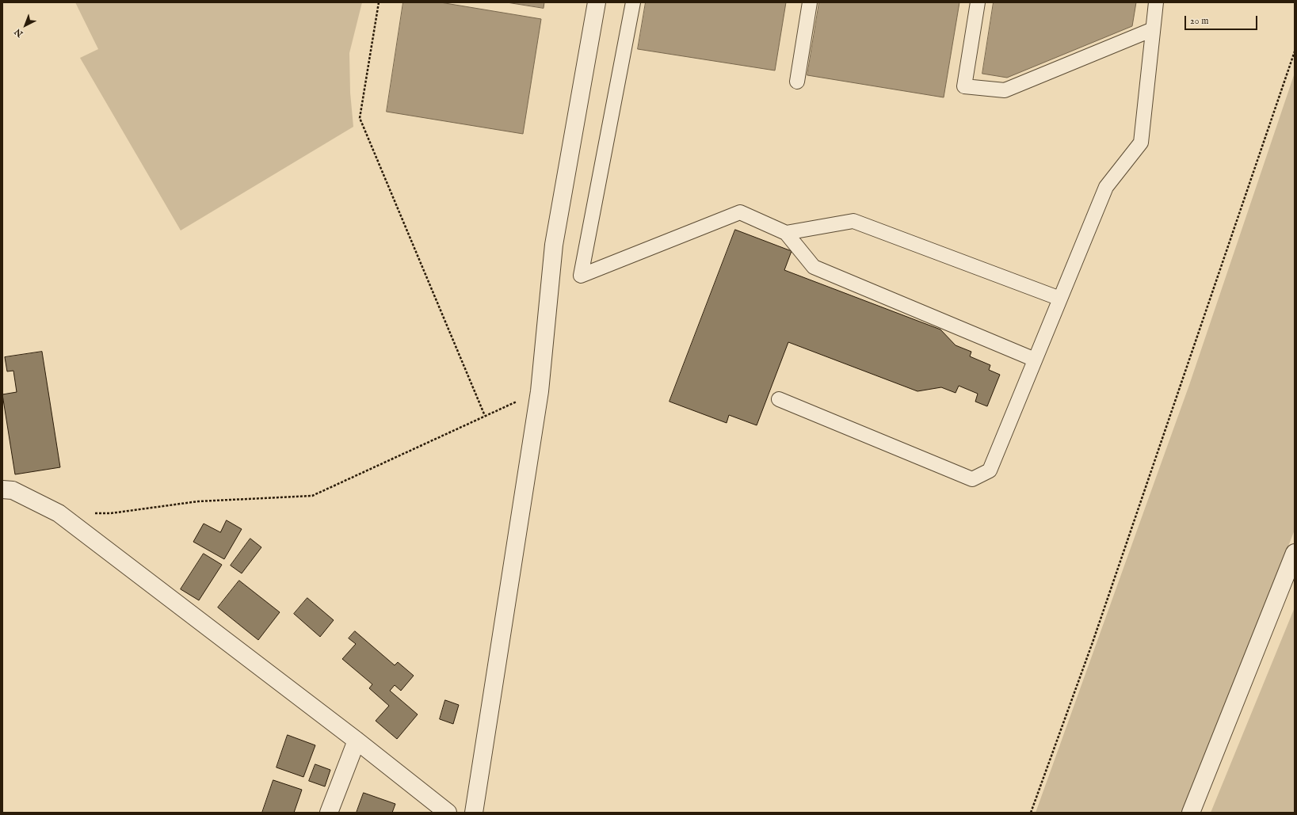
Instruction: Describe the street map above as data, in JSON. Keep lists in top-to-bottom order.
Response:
{
  "scale_bar": "20 m",
  "north": "bottom left"
}
